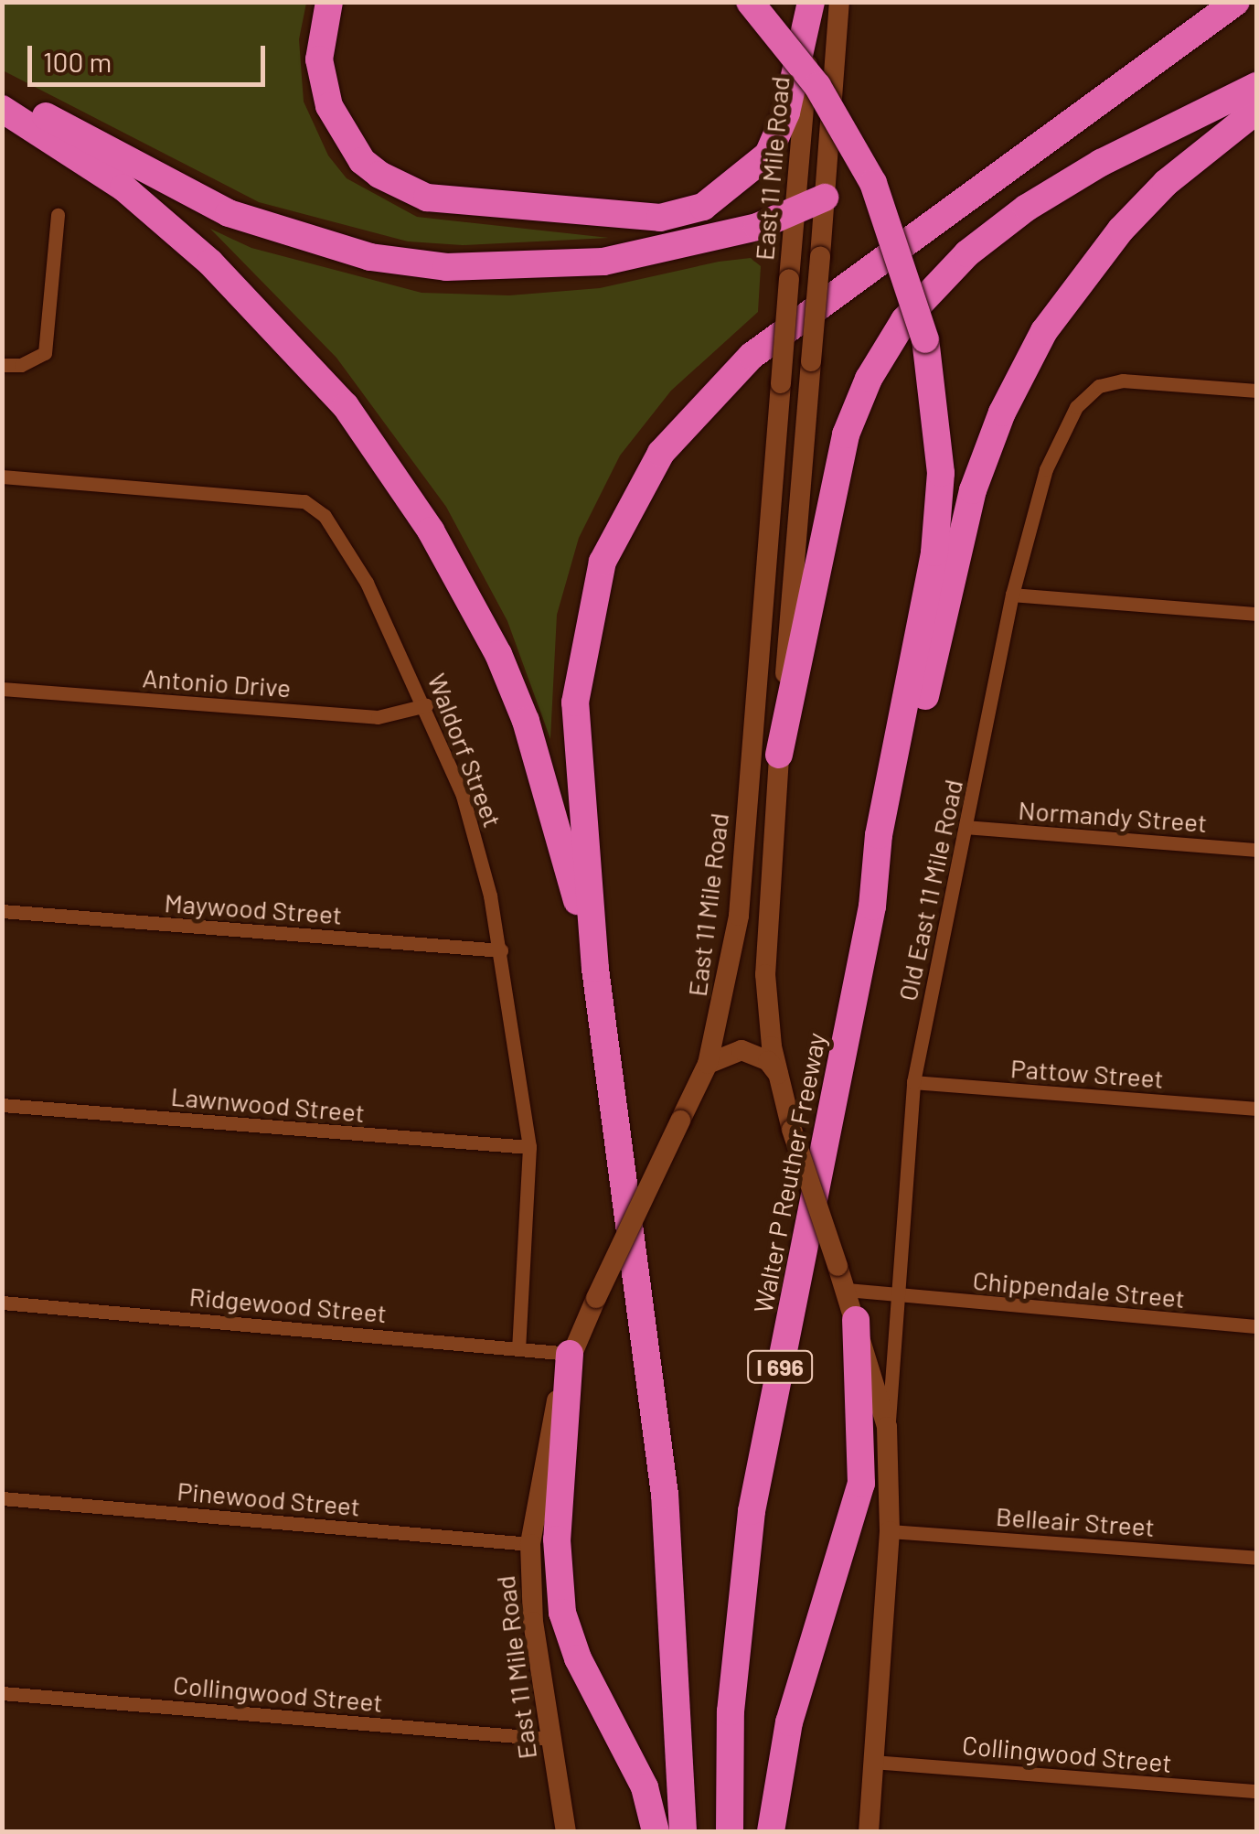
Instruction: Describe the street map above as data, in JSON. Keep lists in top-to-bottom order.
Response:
{
  "streets": {
    "highway": ["Walter P Reuther Freeway", "I 696"],
    "main road": ["East 11 Mile Road"],
    "street": [
      "Antonio Drive",
      "Waldorf Street",
      "Normandy Street",
      "Old East 11 Mile Road",
      "Maywood Street",
      "Pattow Street",
      "Lawnwood Street",
      "Chippendale Street",
      "Ridgewood Street",
      "Pinewood Street",
      "Belleair Street",
      "Collingwood Street"
    ]
  },
  "crossings": [
    ["East 11 Mile Road", "Ridgewood Street"],
    ["East 11 Mile Road", "Pinewood Street"],
    ["East 11 Mile Road", "Collingwood Street"],
    ["Antonio Drive", "Waldorf Street"],
    ["Waldorf Street", "Maywood Street"],
    ["Waldorf Street", "Lawnwood Street"],
    ["Waldorf Street", "Ridgewood Street"],
    ["Normandy Street", "Old East 11 Mile Road"],
    ["Old East 11 Mile Road", "Pattow Street"],
    ["Old East 11 Mile Road", "Chippendale Street"]
  ],
  "scale_bar": "100 m"
}
